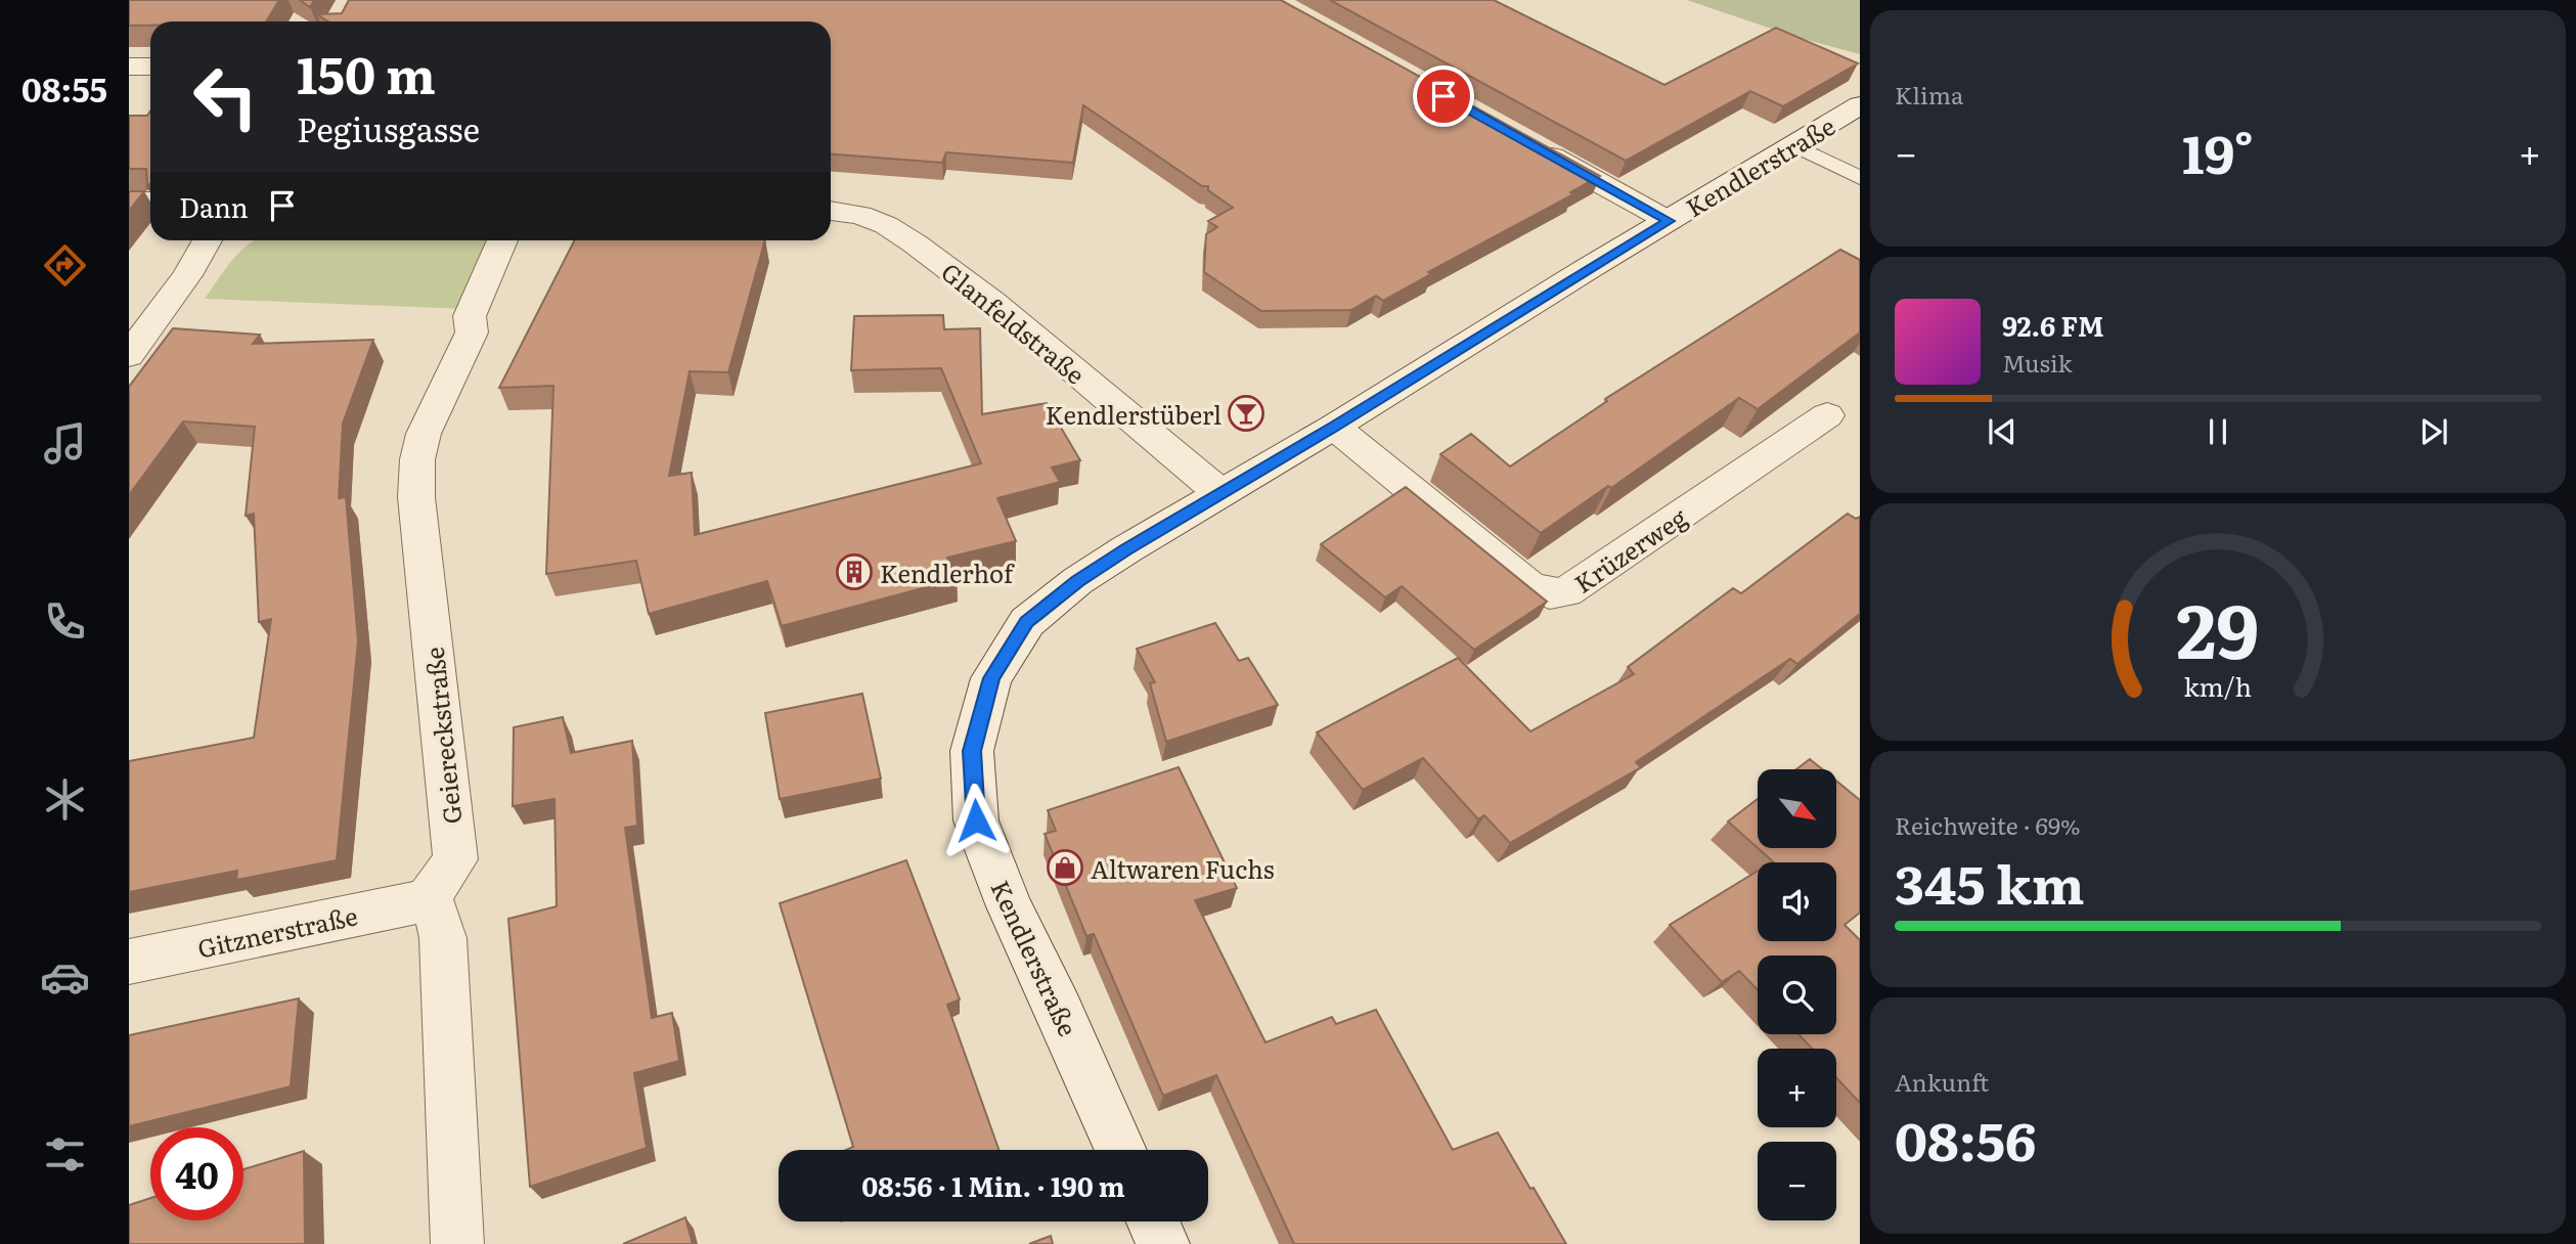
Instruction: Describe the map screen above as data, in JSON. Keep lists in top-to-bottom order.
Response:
{
  "streets": {
    "street": [
      "Kendlerstraße",
      "Glanfeldstraße",
      "Krüzerweg",
      "Geiereckstraße",
      "Gitznerstraße"
    ]
  },
  "crossings": [
    ["Kendlerstraße", "Glanfeldstraße"],
    ["Kendlerstraße", "Krüzerweg"],
    ["Geiereckstraße", "Gitznerstraße"]
  ],
  "places": {
    "bar": ["Kendlerstüberl"],
    "building": ["Kendlerhof"],
    "shop": ["Altwaren Fuchs"]
  },
  "north": "bottom right",
  "page": {
    "tabs": "08:55",
    "tile": [
      "Klima",
      ["Reichweite · 69%", "345 km"],
      ["Ankunft", "08:56"]
    ],
    "turn": ["150 m", "Pegiusgasse"],
    "heat": ["−", "19°", "+"],
    "then": "Dann",
    "song": ["92.6 FM", "Musik"],
    "map_buttons": ["+", "−"],
    "limit": "40",
    "trip": "08:56 · 1 Min. · 190 m",
    "gauge": ["29", "km/h"]
  }
}
